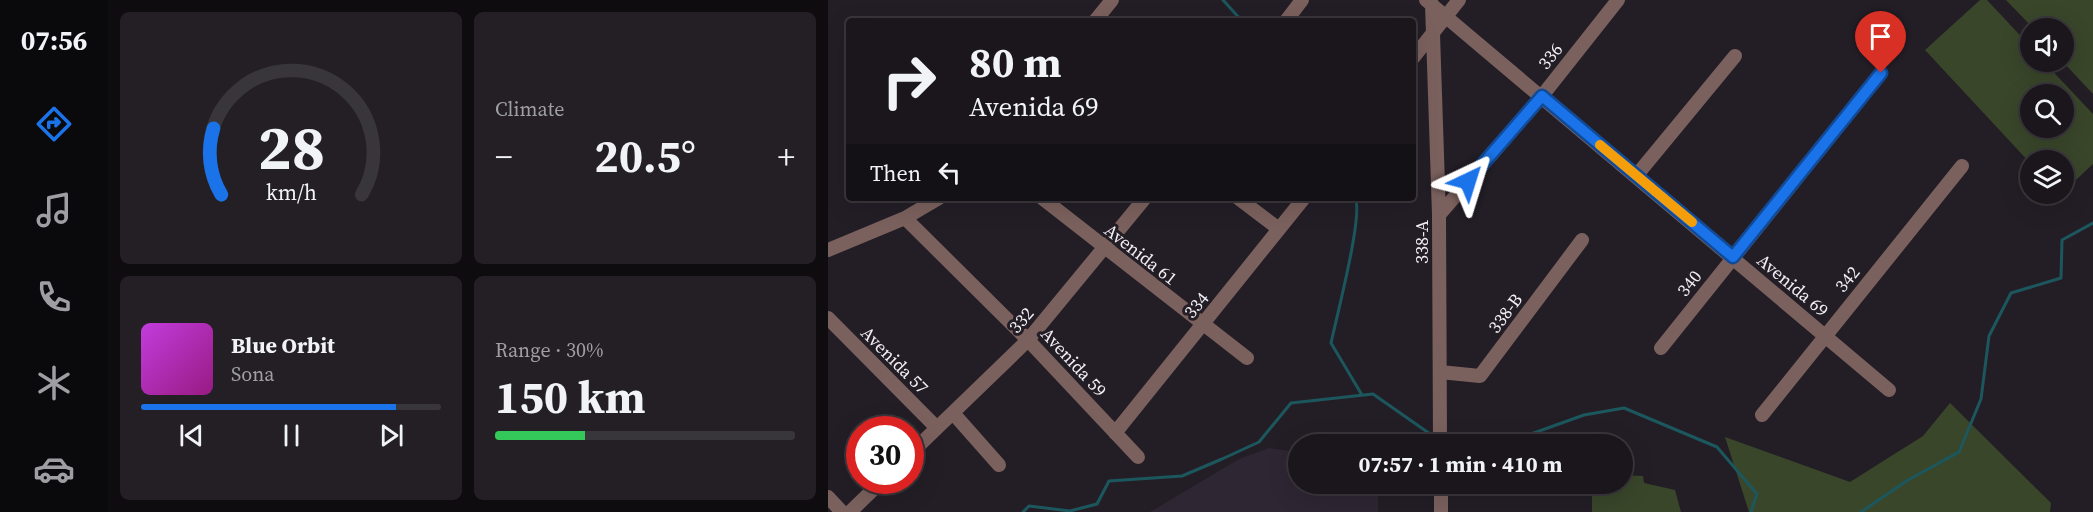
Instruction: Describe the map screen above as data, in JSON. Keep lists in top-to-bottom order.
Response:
{
  "streets": {
    "street": [
      "336",
      "338-A",
      "Avenida 61",
      "342",
      "340",
      "Avenida 69",
      "334",
      "338-B",
      "332",
      "Avenida 57",
      "Avenida 59"
    ]
  },
  "crossings": [
    ["336", "338-A"],
    ["336", "Avenida 69"],
    ["338-A", "Avenida 69"],
    ["338-A", "338-B"],
    ["Avenida 61", "334"],
    ["Avenida 61", "332"],
    ["342", "Avenida 69"],
    ["340", "Avenida 69"],
    ["334", "Avenida 59"],
    ["332", "Avenida 57"],
    ["332", "Avenida 59"]
  ],
  "page": {
    "tabs": "07:56",
    "tile": [
      "Climate",
      ["Range · 30%", "150 km"]
    ],
    "turn": ["80 m", "Avenida 69"],
    "heat": ["−", "20.5°", "+"],
    "then": "Then",
    "song": ["Blue Orbit", "Sona"],
    "limit": "30",
    "trip": "07:57 · 1 min · 410 m",
    "gauge": ["28", "km/h"]
  }
}
